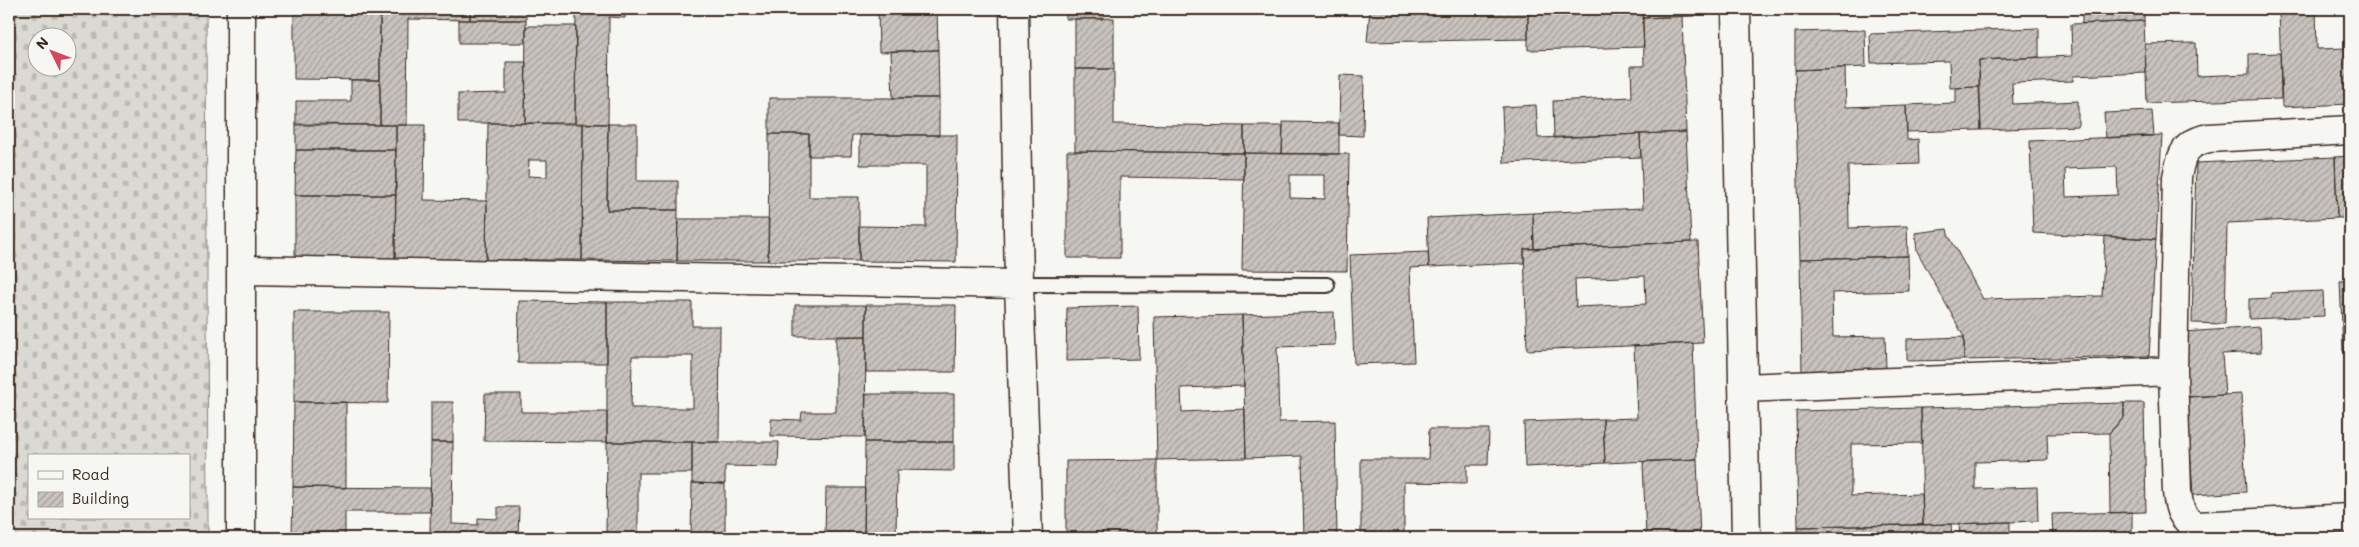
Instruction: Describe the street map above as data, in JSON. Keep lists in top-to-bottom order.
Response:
{
  "legend": ["Road", "Building"],
  "north": "top left"
}
